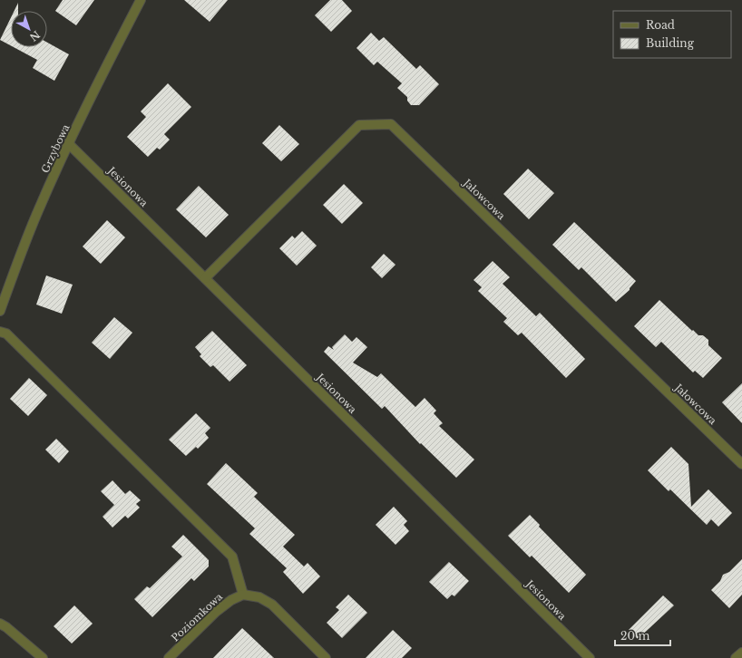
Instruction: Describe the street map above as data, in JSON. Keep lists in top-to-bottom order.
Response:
{
  "streets": {
    "street": [
      "Grzybowa",
      "Jesionowa",
      "Jałowcowa",
      "Poziomkowa"
    ]
  },
  "crossings": [
    ["Grzybowa", "Jesionowa"],
    ["Jesionowa", "Jałowcowa"]
  ],
  "legend": ["Road", "Building"],
  "scale_bar": "20 m",
  "north": "bottom right"
}
